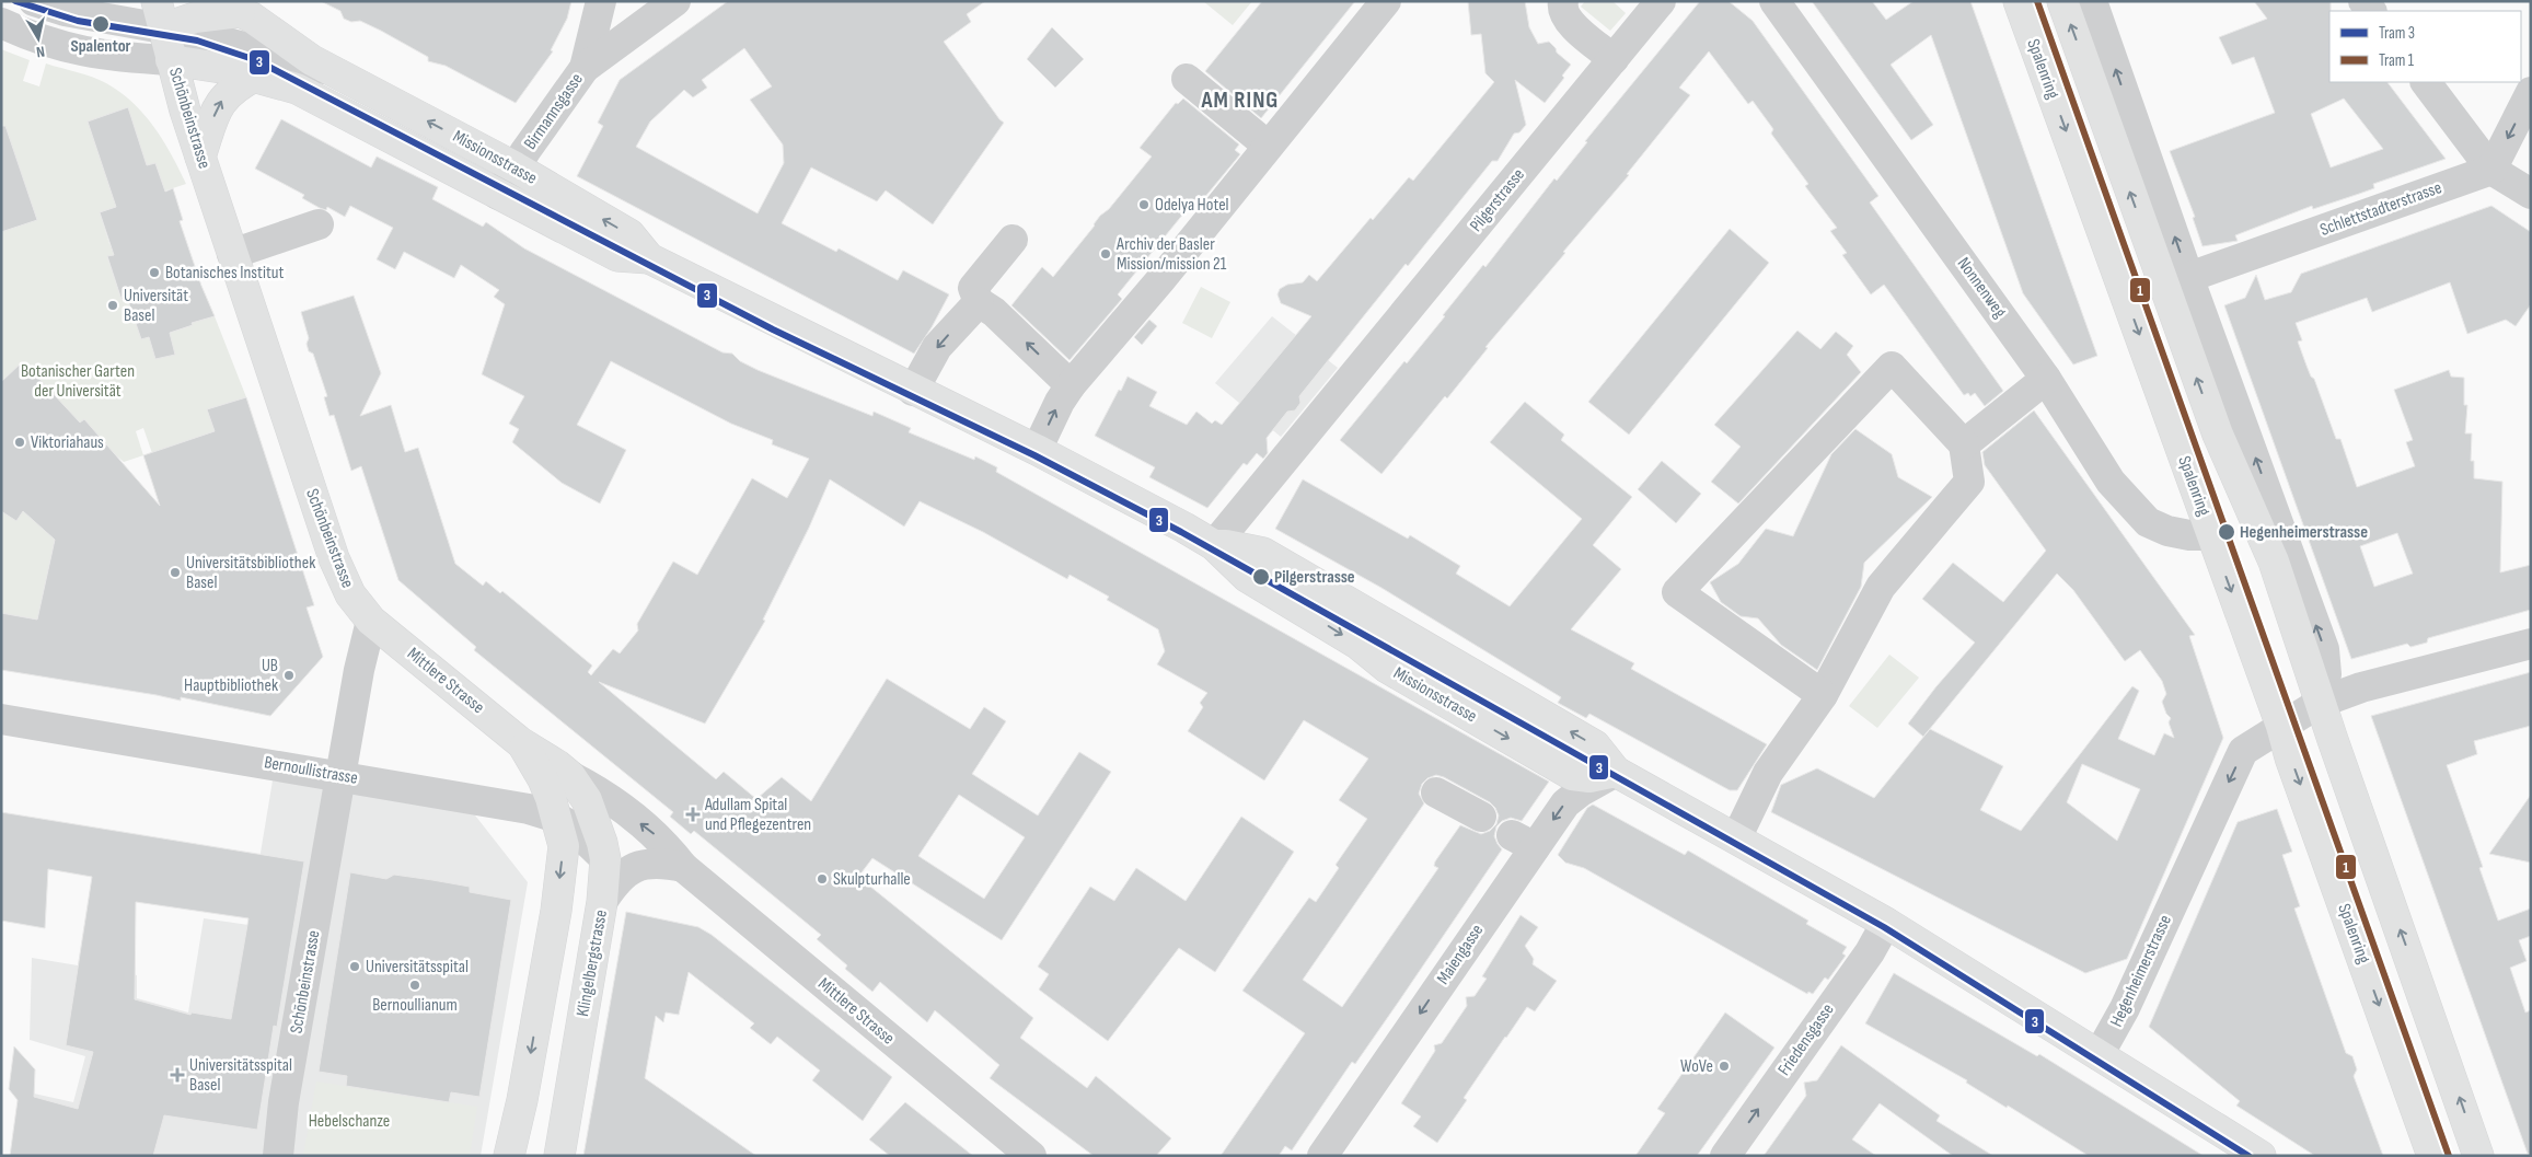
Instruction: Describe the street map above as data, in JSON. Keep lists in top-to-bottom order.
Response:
{
  "streets": {
    "main road": [
      "Spalenring",
      "Schönbeinstrasse",
      "Missionsstrasse",
      "Mittlere Strasse",
      "Klingelbergstrasse"
    ],
    "street": [
      "Birmannsgasse",
      "Pilgerstrasse",
      "Schlettstadterstrasse",
      "Nonnenweg",
      "Bernoullistrasse",
      "Maiengasse",
      "Hegenheimerstrasse",
      "Friedensgasse"
    ]
  },
  "crossings": [
    ["Spalenring", "Nonnenweg"],
    ["Spalenring", "Hegenheimerstrasse"],
    ["Birmannsgasse", "Missionsstrasse"],
    ["Schönbeinstrasse", "Missionsstrasse"],
    ["Schönbeinstrasse", "Mittlere Strasse"],
    ["Schönbeinstrasse", "Bernoullistrasse"],
    ["Missionsstrasse", "Pilgerstrasse"],
    ["Missionsstrasse", "Maiengasse"],
    ["Mittlere Strasse", "Bernoullistrasse"],
    ["Mittlere Strasse", "Klingelbergstrasse"],
    ["Bernoullistrasse", "Klingelbergstrasse"]
  ],
  "one_way": ["Maiengasse", "Hegenheimerstrasse", "Friedensgasse"],
  "districts": ["AM RING"],
  "parks": ["Botanischer Garten der Universität", "Hebelschanze"],
  "places": {
    "other": [
      "Spalentor",
      "Odelya Hotel",
      "Archiv der Basler Mission/mission 21",
      "Botanisches Institut",
      "Universität Basel",
      "Viktoriahaus",
      "Hegenheimerstrasse",
      "Universitätsbibliothek Basel",
      "Pilgerstrasse",
      "UB Hauptbibliothek",
      "Skulpturhalle",
      "Universitätsspital",
      "Bernoullianum",
      "WoVe"
    ],
    "health": ["Adullam Spital und Pflegezentren", "Universitätsspital Basel"]
  },
  "lines": ["tram line 3", "tram line 1"],
  "legend": ["Tram 3", "Tram 1"],
  "north": "bottom"
}
